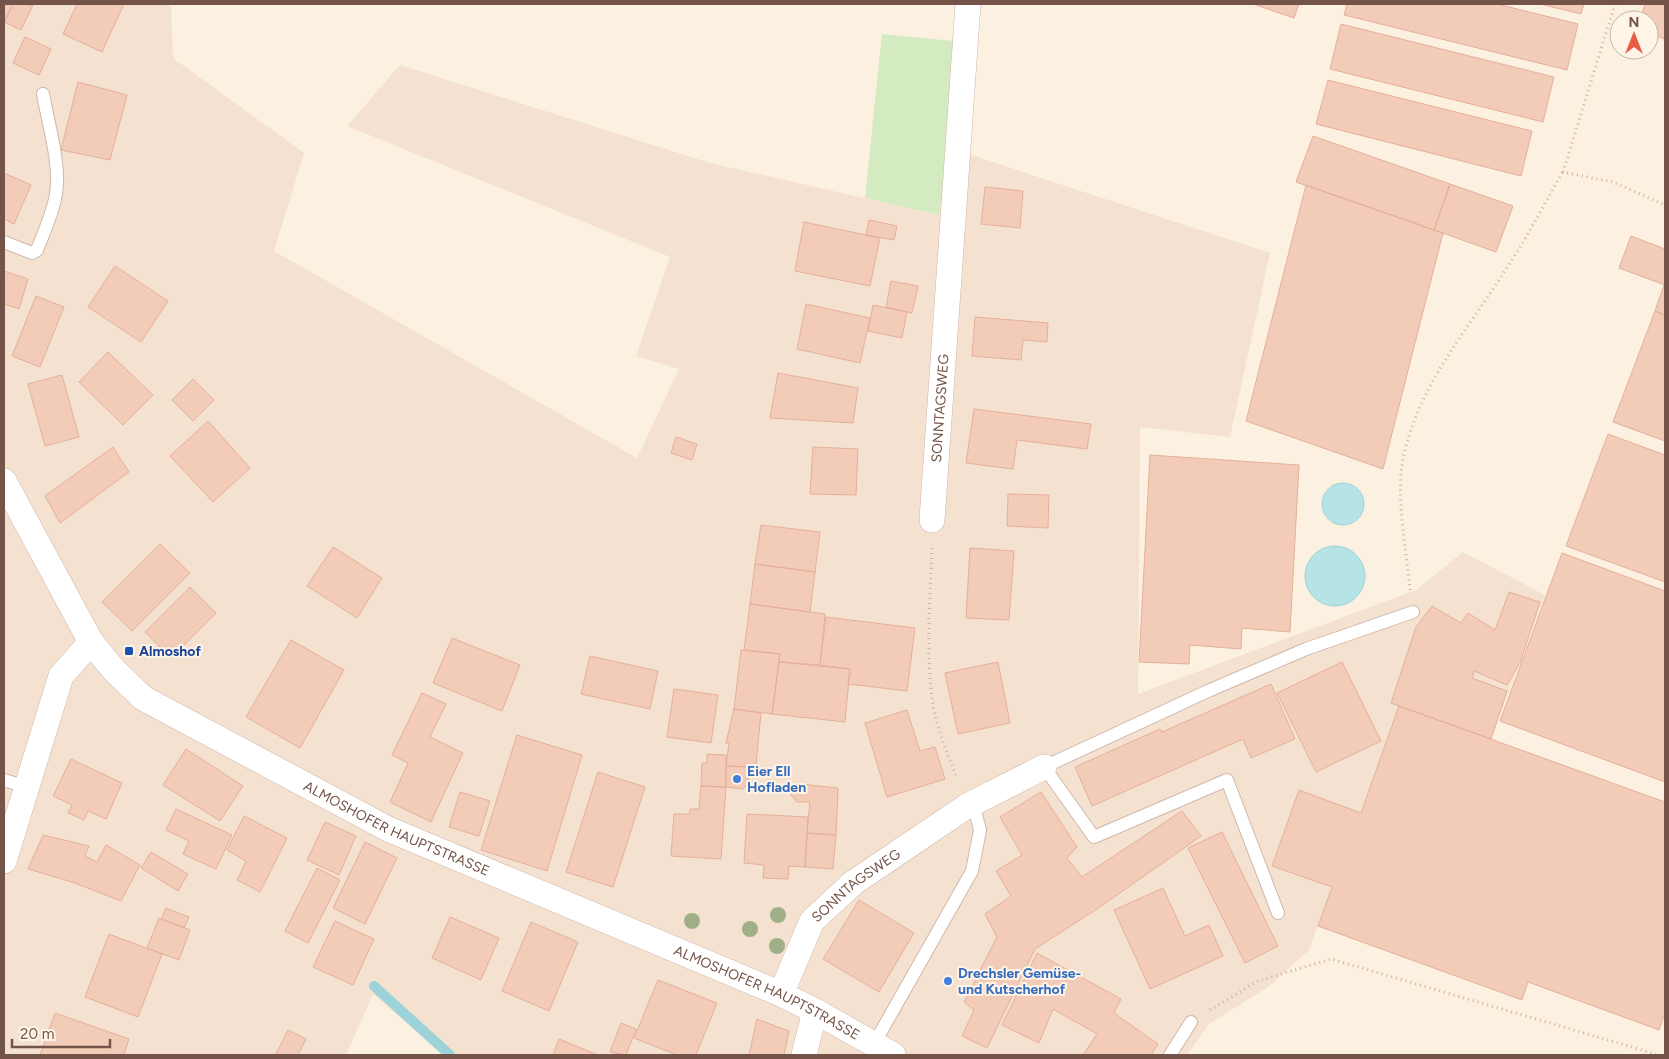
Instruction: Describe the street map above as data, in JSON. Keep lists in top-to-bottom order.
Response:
{
  "streets": {
    "street": ["SONNTAGSWEG", "ALMOSHOFER HAUPTSTRASSE"]
  },
  "crossings": [
    ["SONNTAGSWEG", "ALMOSHOFER HAUPTSTRASSE"]
  ],
  "places": {
    "transit": ["Almoshof"],
    "other": ["Eier Ell Hofladen", "Drechsler Gemüse- und Kutscherhof"]
  },
  "scale_bar": "20 m",
  "north": "top"
}
